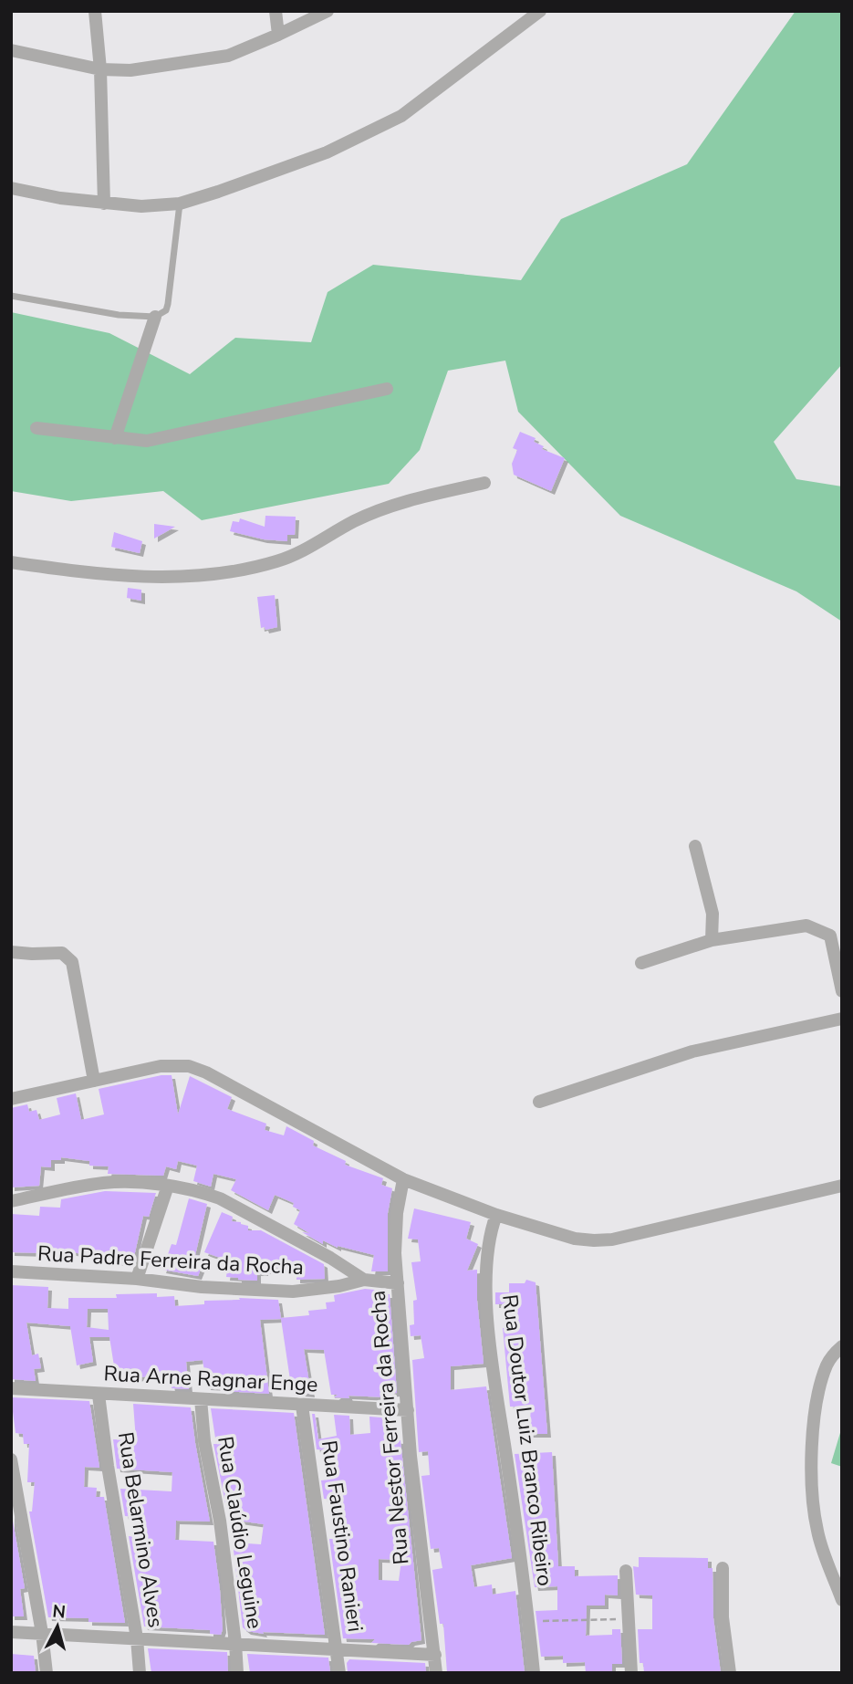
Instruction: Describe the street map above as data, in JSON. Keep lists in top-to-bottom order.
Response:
{
  "streets": {
    "street": [
      "Rua Padre Ferreira da Rocha",
      "Rua Arne Ragnar Enge",
      "Rua Nestor Ferreira da Rocha",
      "Rua Doutor Luiz Branco Ribeiro",
      "Rua Belarmino Alves",
      "Rua Claúdio Leguine",
      "Rua Faustino Ranieri"
    ]
  },
  "crossings": [
    ["Rua Padre Ferreira da Rocha", "Rua Nestor Ferreira da Rocha"],
    ["Rua Arne Ragnar Enge", "Rua Nestor Ferreira da Rocha"],
    ["Rua Arne Ragnar Enge", "Rua Belarmino Alves"],
    ["Rua Arne Ragnar Enge", "Rua Claúdio Leguine"],
    ["Rua Arne Ragnar Enge", "Rua Faustino Ranieri"]
  ],
  "north": "top"
}
